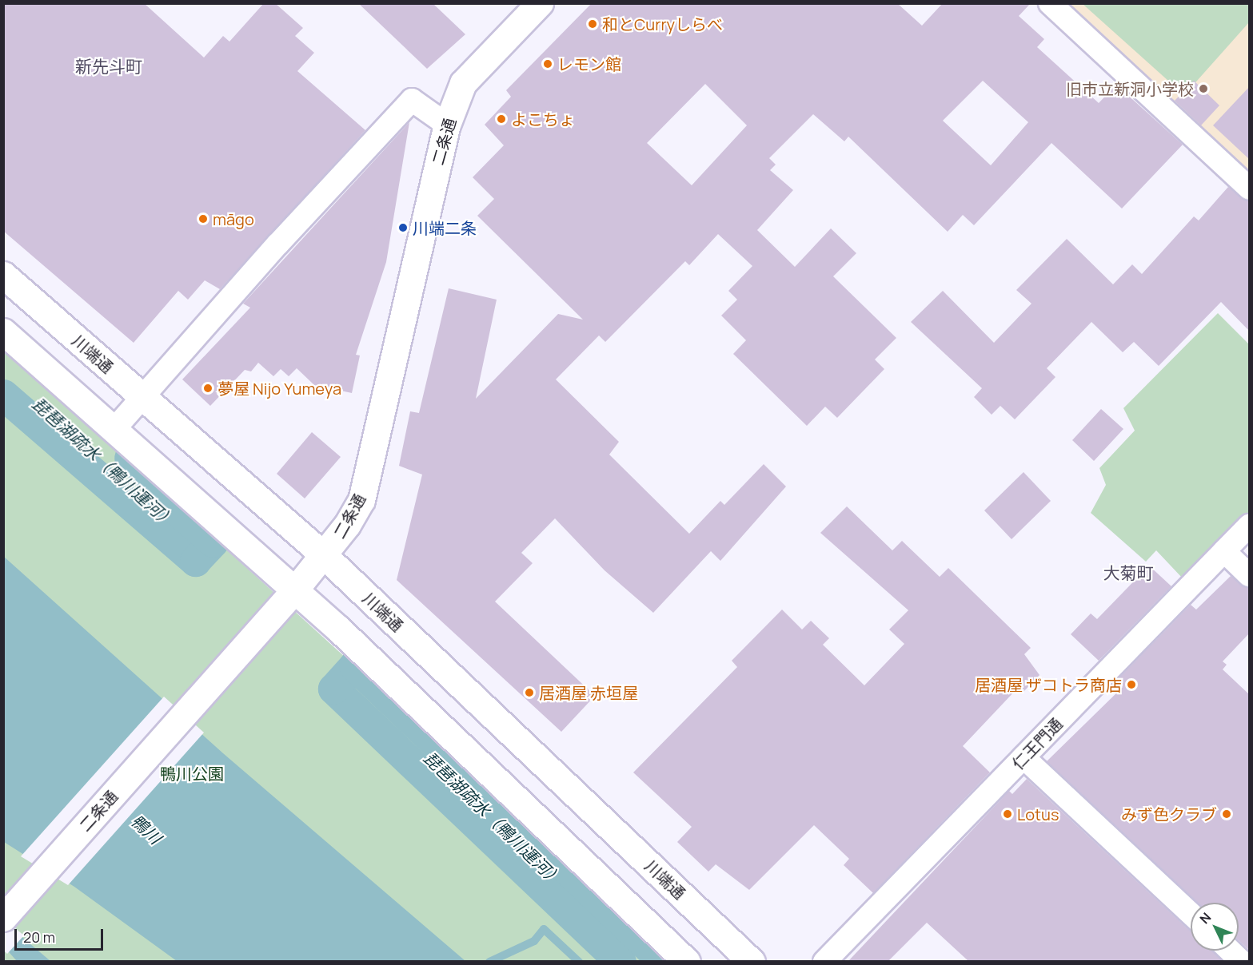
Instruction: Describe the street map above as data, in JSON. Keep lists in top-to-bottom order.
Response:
{
  "streets": {
    "street": ["二条通", "川端通", "仁王門通"]
  },
  "crossings": [
    ["二条通", "川端通"]
  ],
  "districts": ["新先斗町", "大菊町"],
  "water": ["琵琶湖疏水（鴨川運河）", "鴨川"],
  "parks": ["鴨川公園"],
  "places": [
    "和とCurryしらべ",
    "レモン館",
    "旧市立新洞小学校",
    "よこちょ",
    "māgo",
    "川端二条",
    "夢屋 Nijo Yumeya",
    "居酒屋 ザコトラ商店",
    "居酒屋 赤垣屋",
    "Lotus",
    "みず色クラブ"
  ],
  "scale_bar": "20 m",
  "north": "top left"
}
